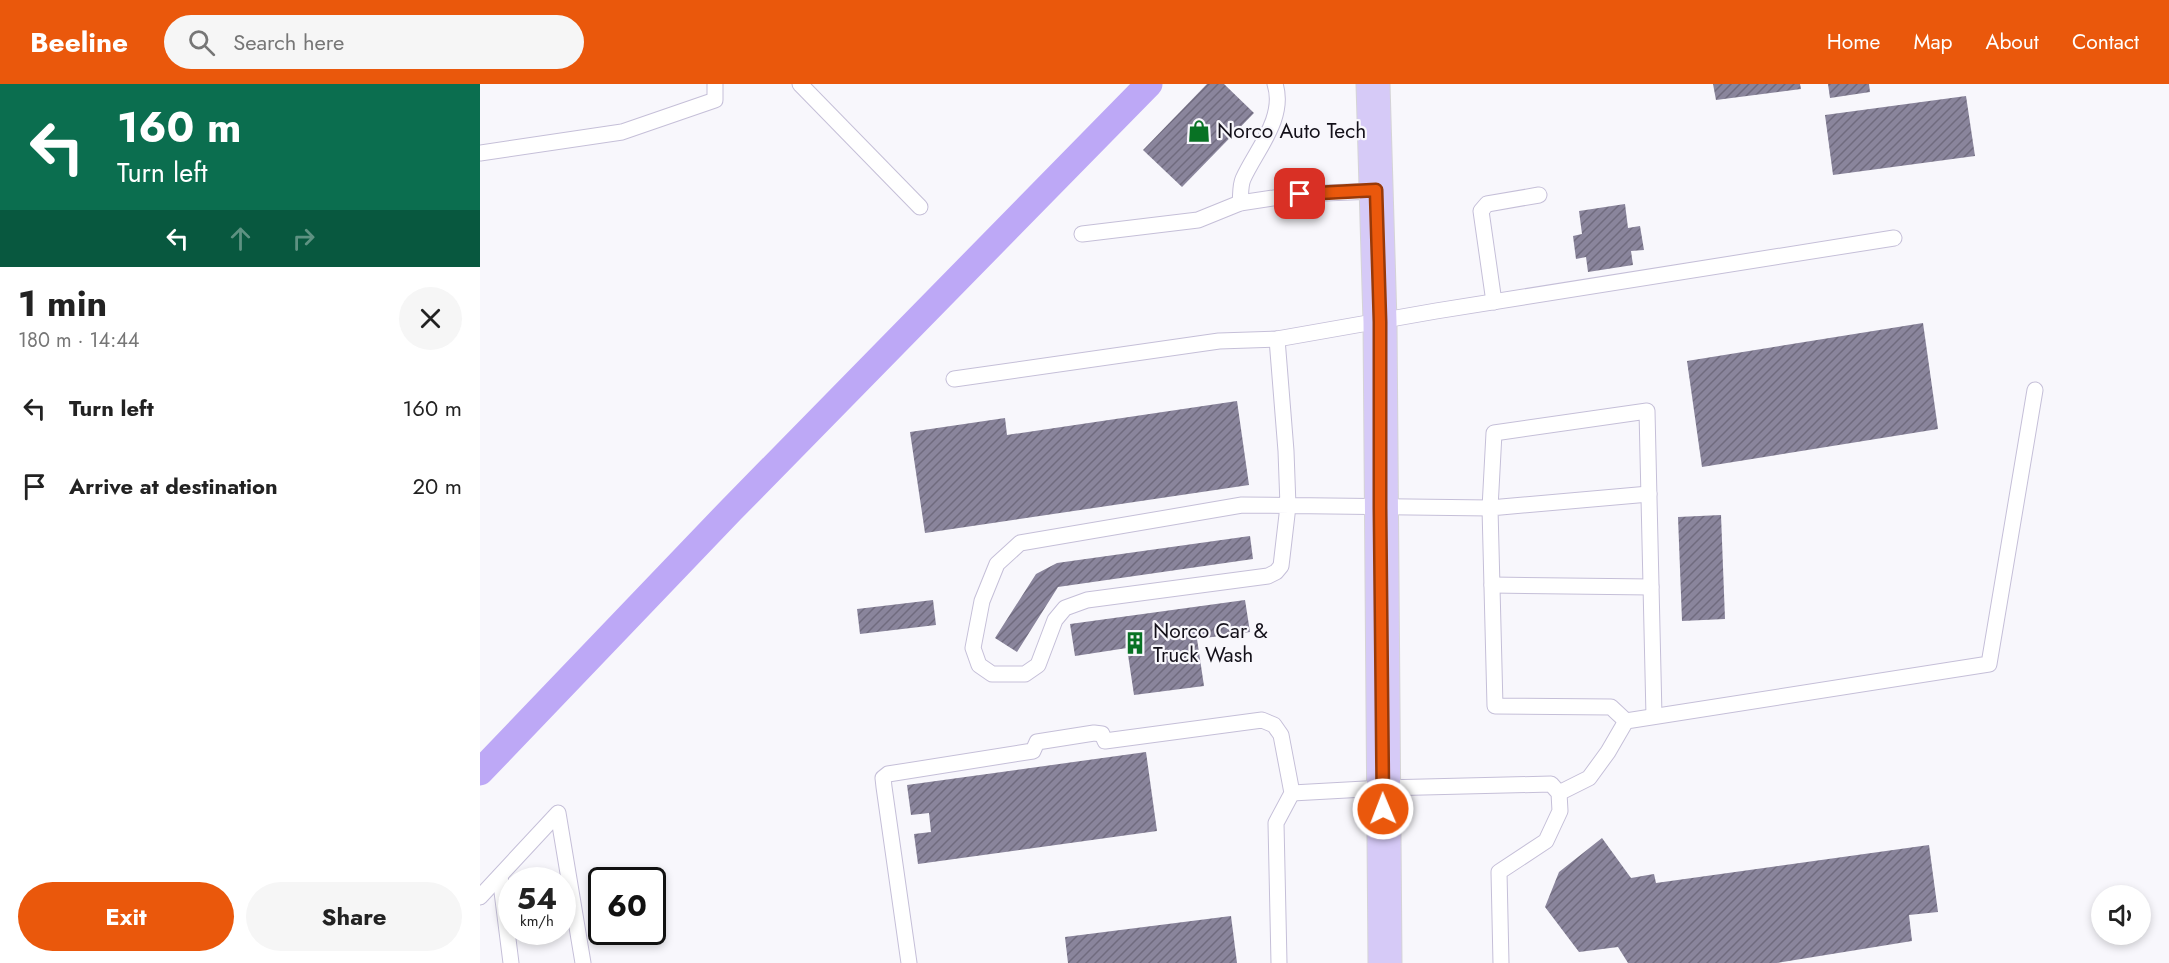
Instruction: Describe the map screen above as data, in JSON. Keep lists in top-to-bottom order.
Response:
{
  "places": {
    "shop": ["Norco Auto Tech"],
    "building": ["Norco Car & Truck Wash"]
  },
  "page": {
    "header": "Beeline",
    "search": "Search here",
    "nav": [
      "Home",
      "Map",
      "About",
      "Contact"
    ],
    "turn": ["160 m", "Turn left"],
    "heading": ["1 min", "180 m · 14:44"],
    "list": [
      {
        "name": "Turn left",
        "value": "160 m"
      },
      {
        "name": "Arrive at destination",
        "value": "20 m"
      }
    ],
    "speed": "54 km/h",
    "limit": "60",
    "buttons": ["Exit", "Share"]
  }
}
